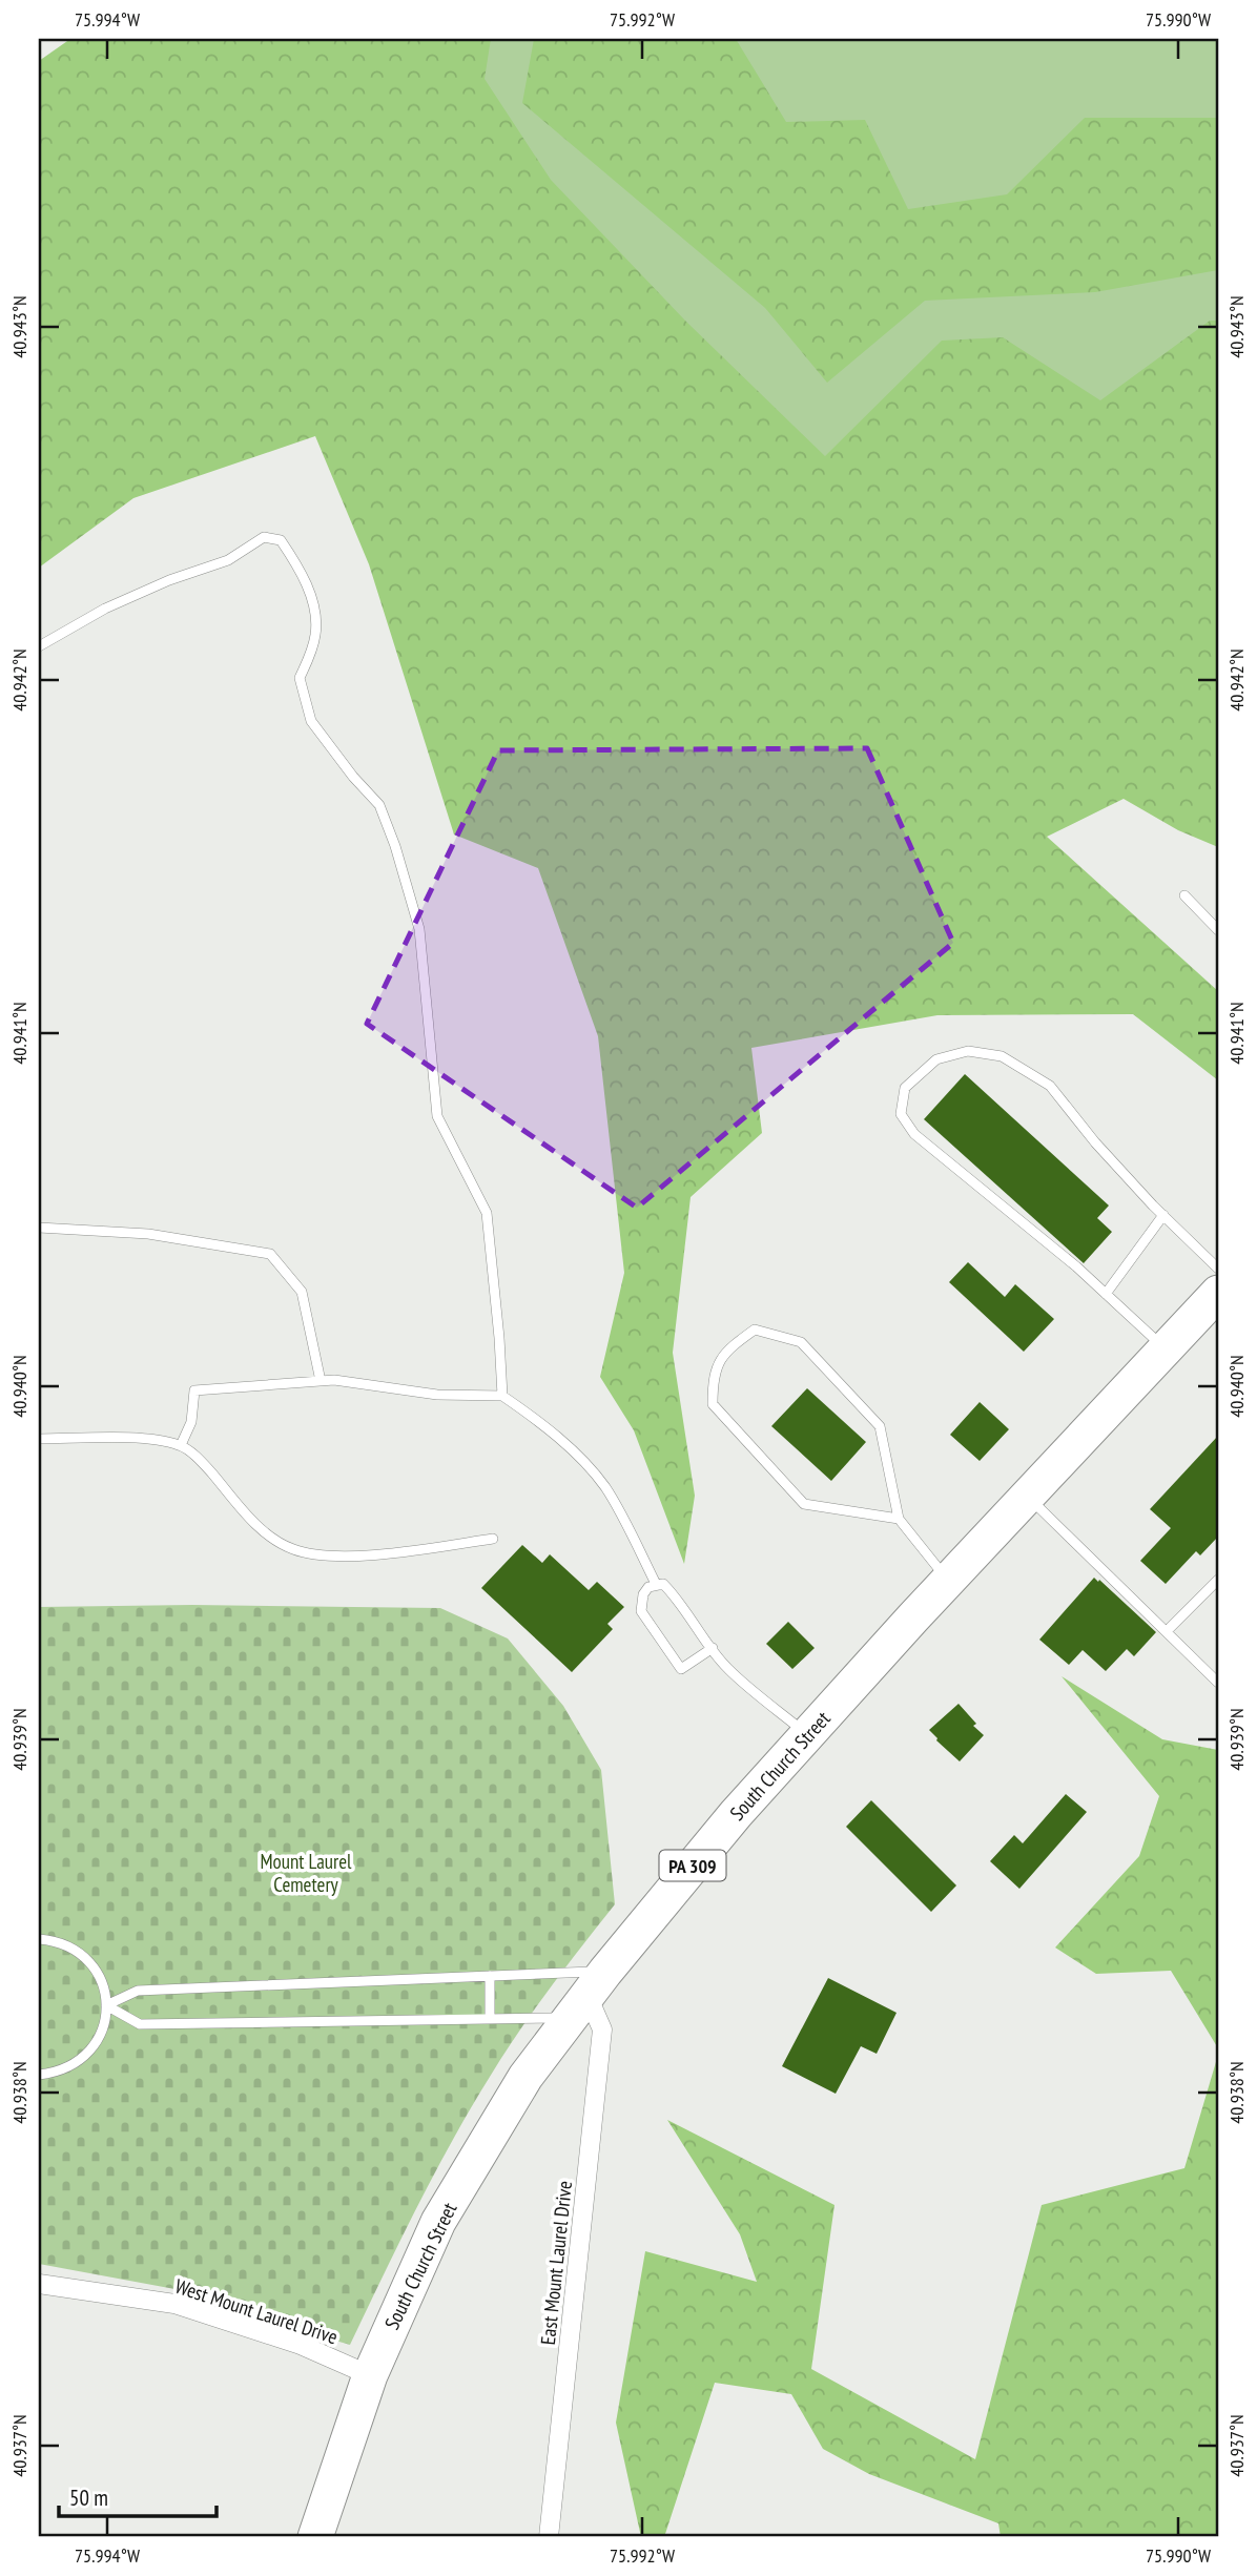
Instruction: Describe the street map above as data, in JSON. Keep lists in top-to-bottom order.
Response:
{
  "streets": {
    "highway": ["South Church Street", "PA 309"],
    "street": ["East Mount Laurel Drive", "West Mount Laurel Drive"]
  },
  "crossings": [
    ["South Church Street", "East Mount Laurel Drive"],
    ["South Church Street", "West Mount Laurel Drive"]
  ],
  "parks": ["Mount Laurel Cemetery"],
  "scale_bar": "50 m",
  "coordinates": [
    "75.994°W",
    "75.992°W",
    "75.990°W",
    "40.943°N",
    "40.942°N",
    "40.941°N",
    "40.940°N",
    "40.939°N",
    "40.938°N",
    "40.937°N"
  ]
}
